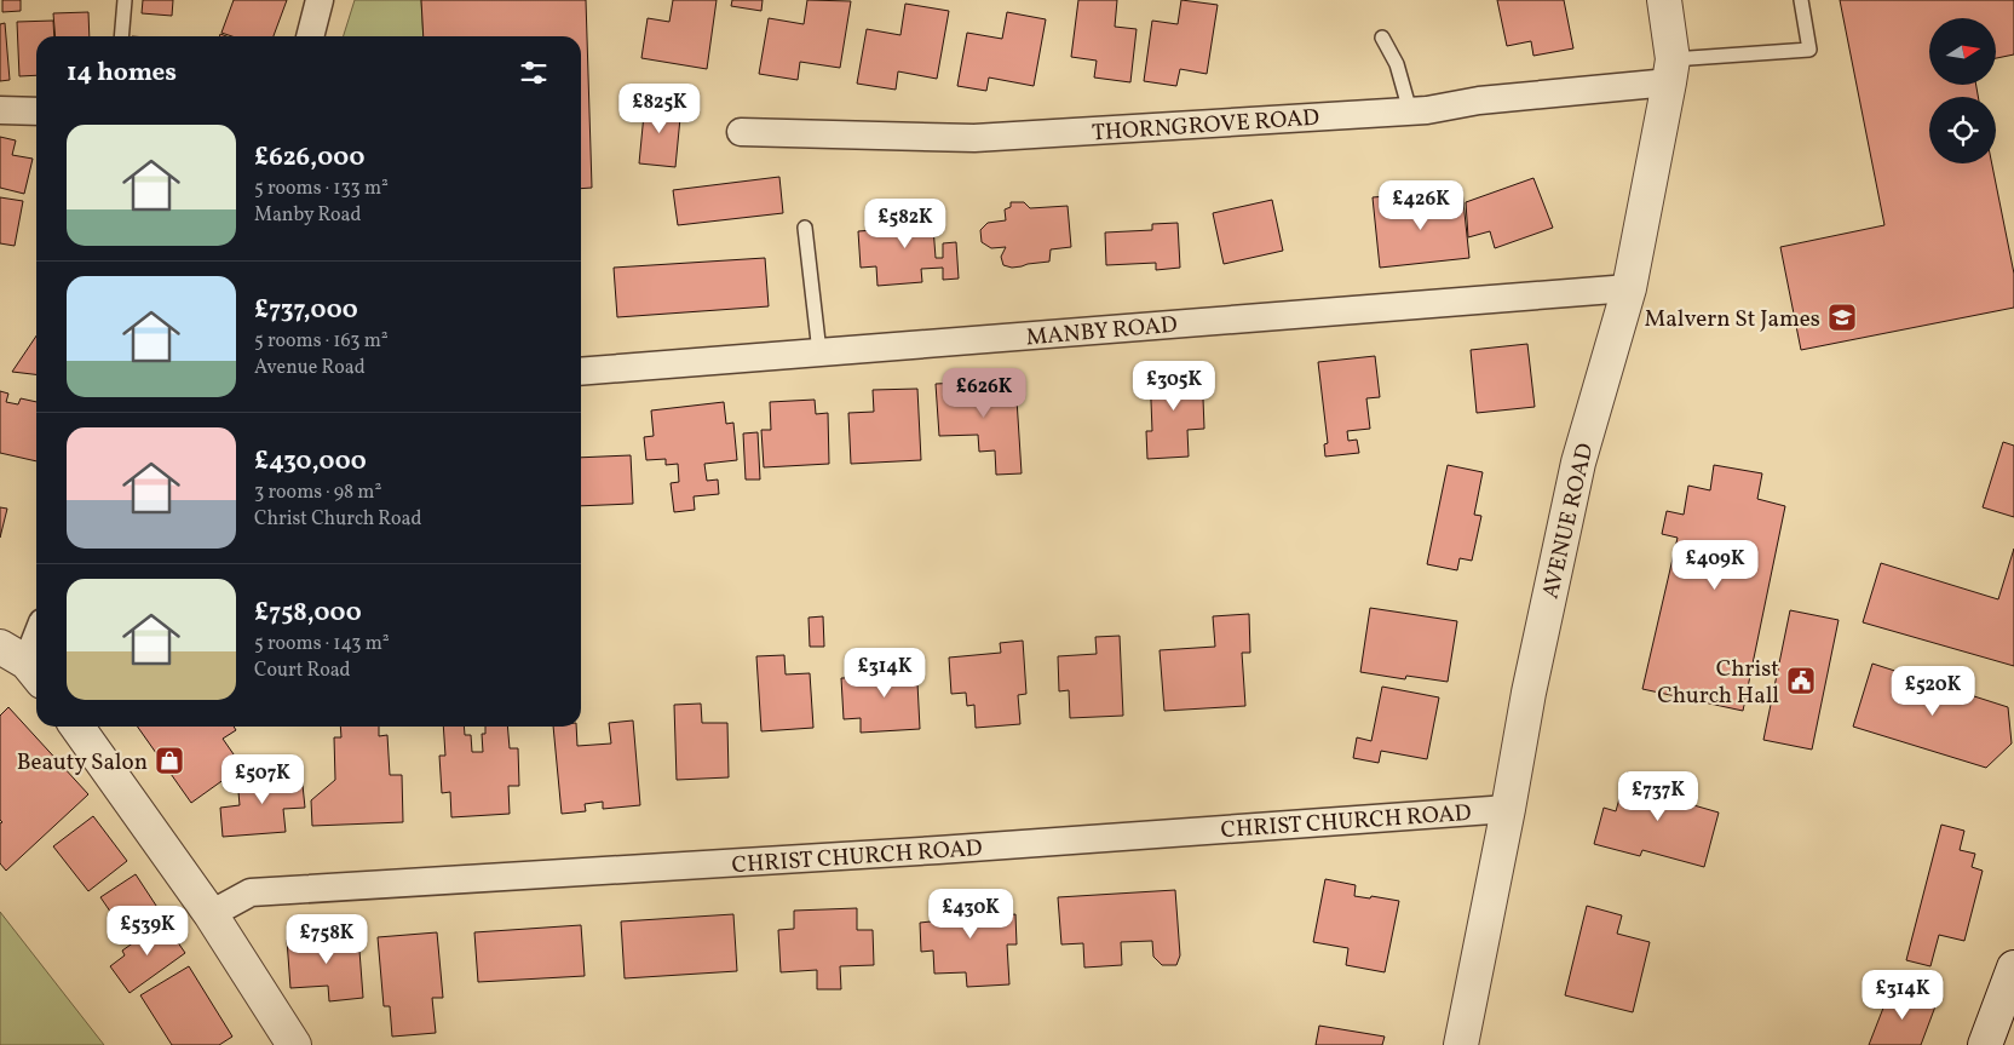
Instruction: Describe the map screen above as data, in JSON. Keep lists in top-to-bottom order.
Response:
{
  "streets": {
    "street": [
      "THORNGROVE ROAD",
      "MANBY ROAD",
      "AVENUE ROAD",
      "CHRIST CHURCH ROAD"
    ]
  },
  "crossings": [
    ["THORNGROVE ROAD", "AVENUE ROAD"],
    ["MANBY ROAD", "AVENUE ROAD"],
    ["AVENUE ROAD", "CHRIST CHURCH ROAD"]
  ],
  "places": {
    "school or university": ["Malvern St James"],
    "public building": ["Christ Church Hall"],
    "shop": ["Beauty Salon"]
  },
  "north": "right",
  "page": {
    "heading": "14 homes",
    "price": [
      "£825K",
      "£426K",
      "£582K",
      "£305K",
      "£626K",
      "£409K",
      "£314K",
      "£520K",
      "£507K",
      "£737K",
      "£430K",
      "£539K",
      "£758K",
      "£314K"
    ],
    "list": [
      {
        "name": "£626,000",
        "note": "5 rooms · 133 m² · Manby Road"
      },
      {
        "name": "£737,000",
        "note": "5 rooms · 163 m² · Avenue Road"
      },
      {
        "name": "£430,000",
        "note": "3 rooms · 98 m² · Christ Church Road"
      },
      {
        "name": "£758,000",
        "note": "5 rooms · 143 m² · Court Road"
      }
    ]
  }
}
